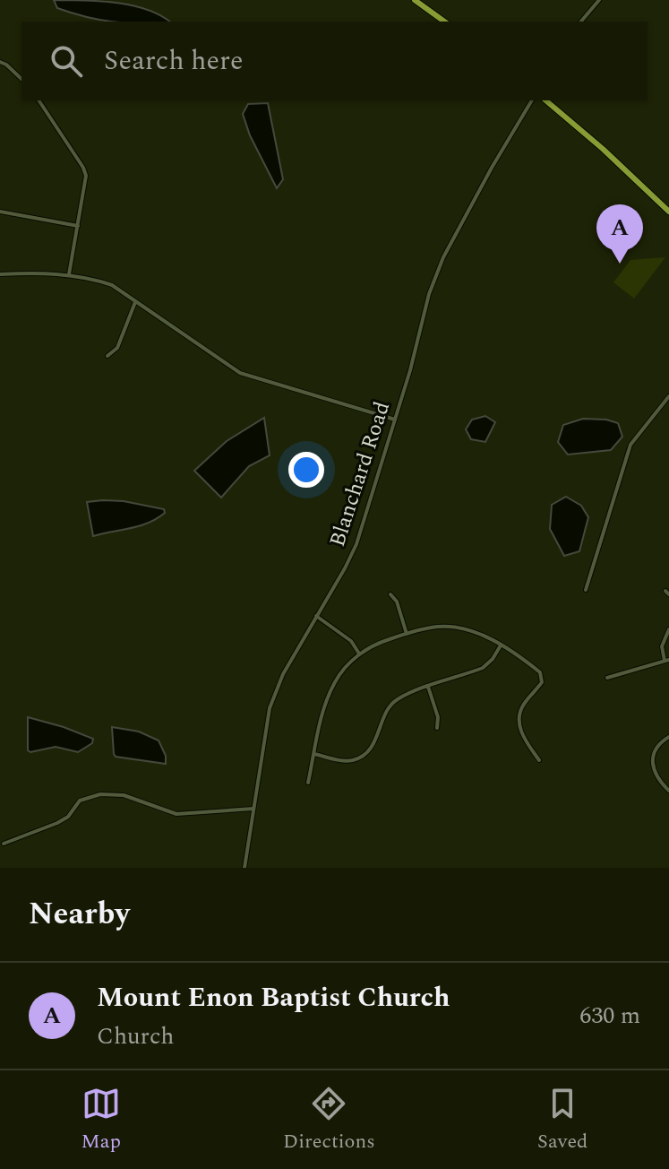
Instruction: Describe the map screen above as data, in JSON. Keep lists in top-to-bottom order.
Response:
{
  "streets": {
    "street": ["Blanchard Road"]
  },
  "page": {
    "search": "Search here",
    "pins": "A",
    "heading": "Nearby",
    "list": [
      {
        "mark": "A",
        "name": "Mount Enon Baptist Church",
        "note": "Church",
        "value": "630 m"
      }
    ],
    "nav": ["Map", "Directions", "Saved"]
  }
}
